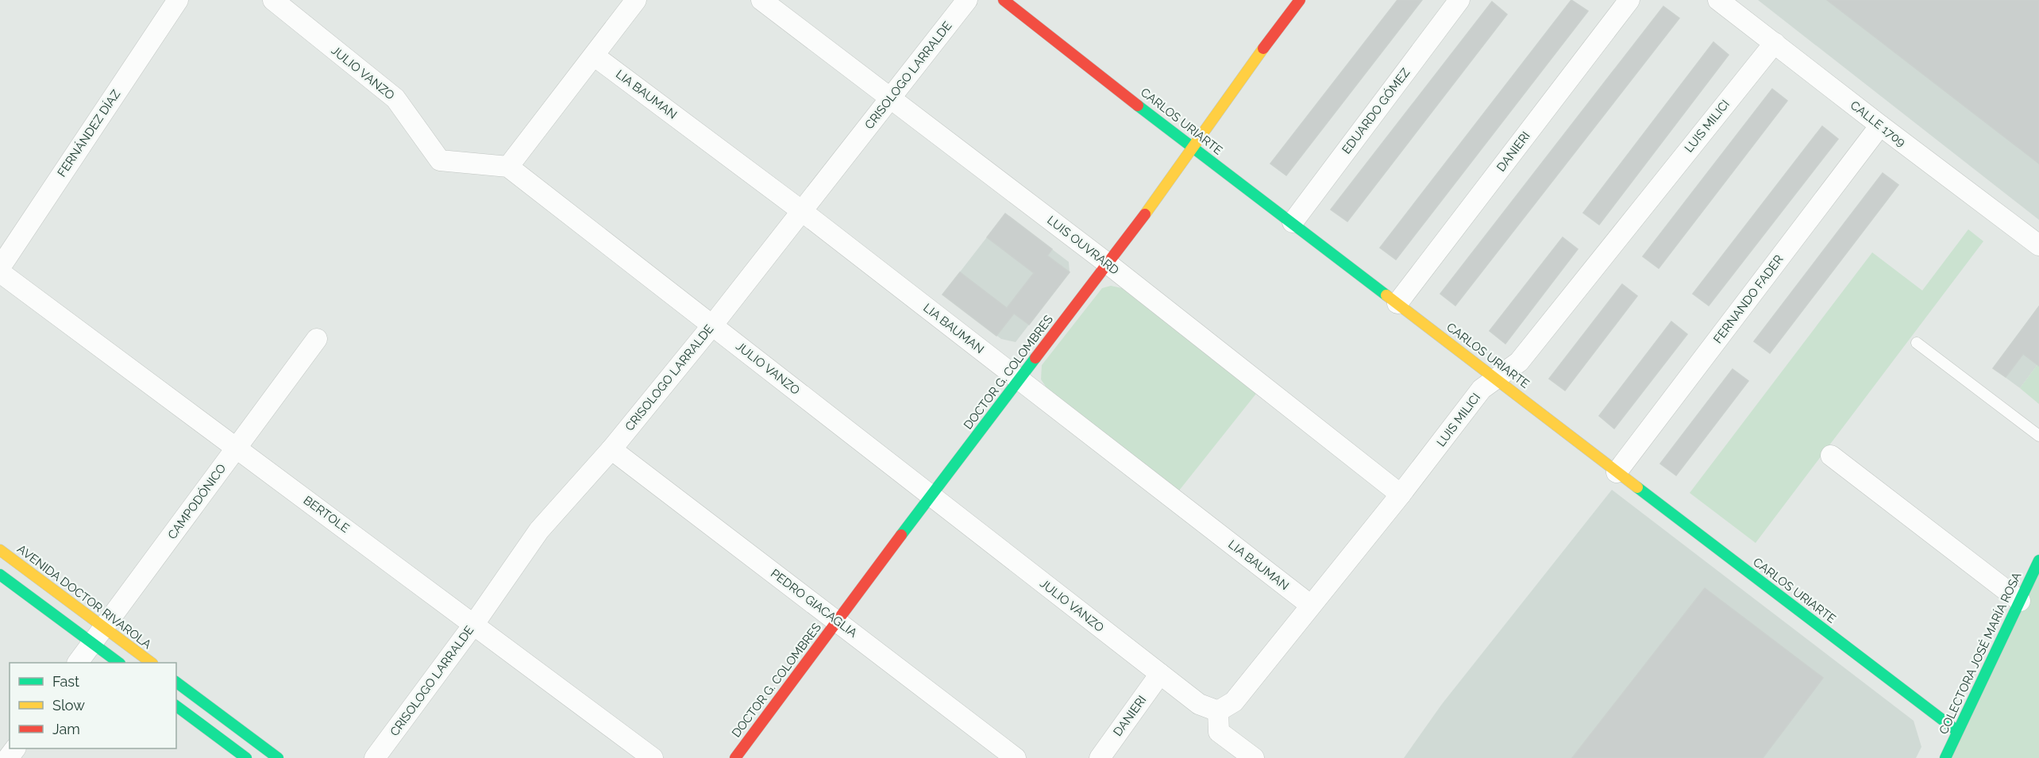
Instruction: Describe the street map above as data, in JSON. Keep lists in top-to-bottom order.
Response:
{
  "streets": {
    "street": [
      "JULIO VANZO",
      "CRISOLOGO LARRALDE",
      "LIA BAUMAN",
      "EDUARDO GÓMEZ",
      "CARLOS URIARTE",
      "CALLE 1709",
      "LUIS MILICI",
      "FERNÁNDEZ DÍAZ",
      "DANIERI",
      "LUIS OUVRARD",
      "FERNANDO FADER",
      "DOCTOR G. COLOMBRES",
      "CAMPODÓNICO",
      "BERTOLE",
      "AVENIDA DOCTOR RIVAROLA",
      "PEDRO GIACAGLIA",
      "COLECTORA JOSÉ MARÍA ROSA"
    ]
  },
  "crossings": [
    ["JULIO VANZO", "CRISOLOGO LARRALDE"],
    ["JULIO VANZO", "LUIS MILICI"],
    ["JULIO VANZO", "DANIERI"],
    ["JULIO VANZO", "DOCTOR G. COLOMBRES"],
    ["CRISOLOGO LARRALDE", "LIA BAUMAN"],
    ["CRISOLOGO LARRALDE", "LUIS OUVRARD"],
    ["CRISOLOGO LARRALDE", "BERTOLE"],
    ["CRISOLOGO LARRALDE", "PEDRO GIACAGLIA"],
    ["LIA BAUMAN", "LUIS MILICI"],
    ["LIA BAUMAN", "DOCTOR G. COLOMBRES"],
    ["EDUARDO GÓMEZ", "CARLOS URIARTE"],
    ["CARLOS URIARTE", "LUIS MILICI"],
    ["CARLOS URIARTE", "DANIERI"],
    ["CARLOS URIARTE", "FERNANDO FADER"],
    ["CARLOS URIARTE", "DOCTOR G. COLOMBRES"],
    ["CARLOS URIARTE", "COLECTORA JOSÉ MARÍA ROSA"],
    ["CALLE 1709", "LUIS MILICI"],
    ["CALLE 1709", "FERNANDO FADER"],
    ["LUIS MILICI", "LUIS OUVRARD"],
    ["LUIS OUVRARD", "DOCTOR G. COLOMBRES"],
    ["DOCTOR G. COLOMBRES", "PEDRO GIACAGLIA"],
    ["CAMPODÓNICO", "BERTOLE"],
    ["CAMPODÓNICO", "AVENIDA DOCTOR RIVAROLA"]
  ],
  "legend": ["Fast", "Slow", "Jam"]
}
